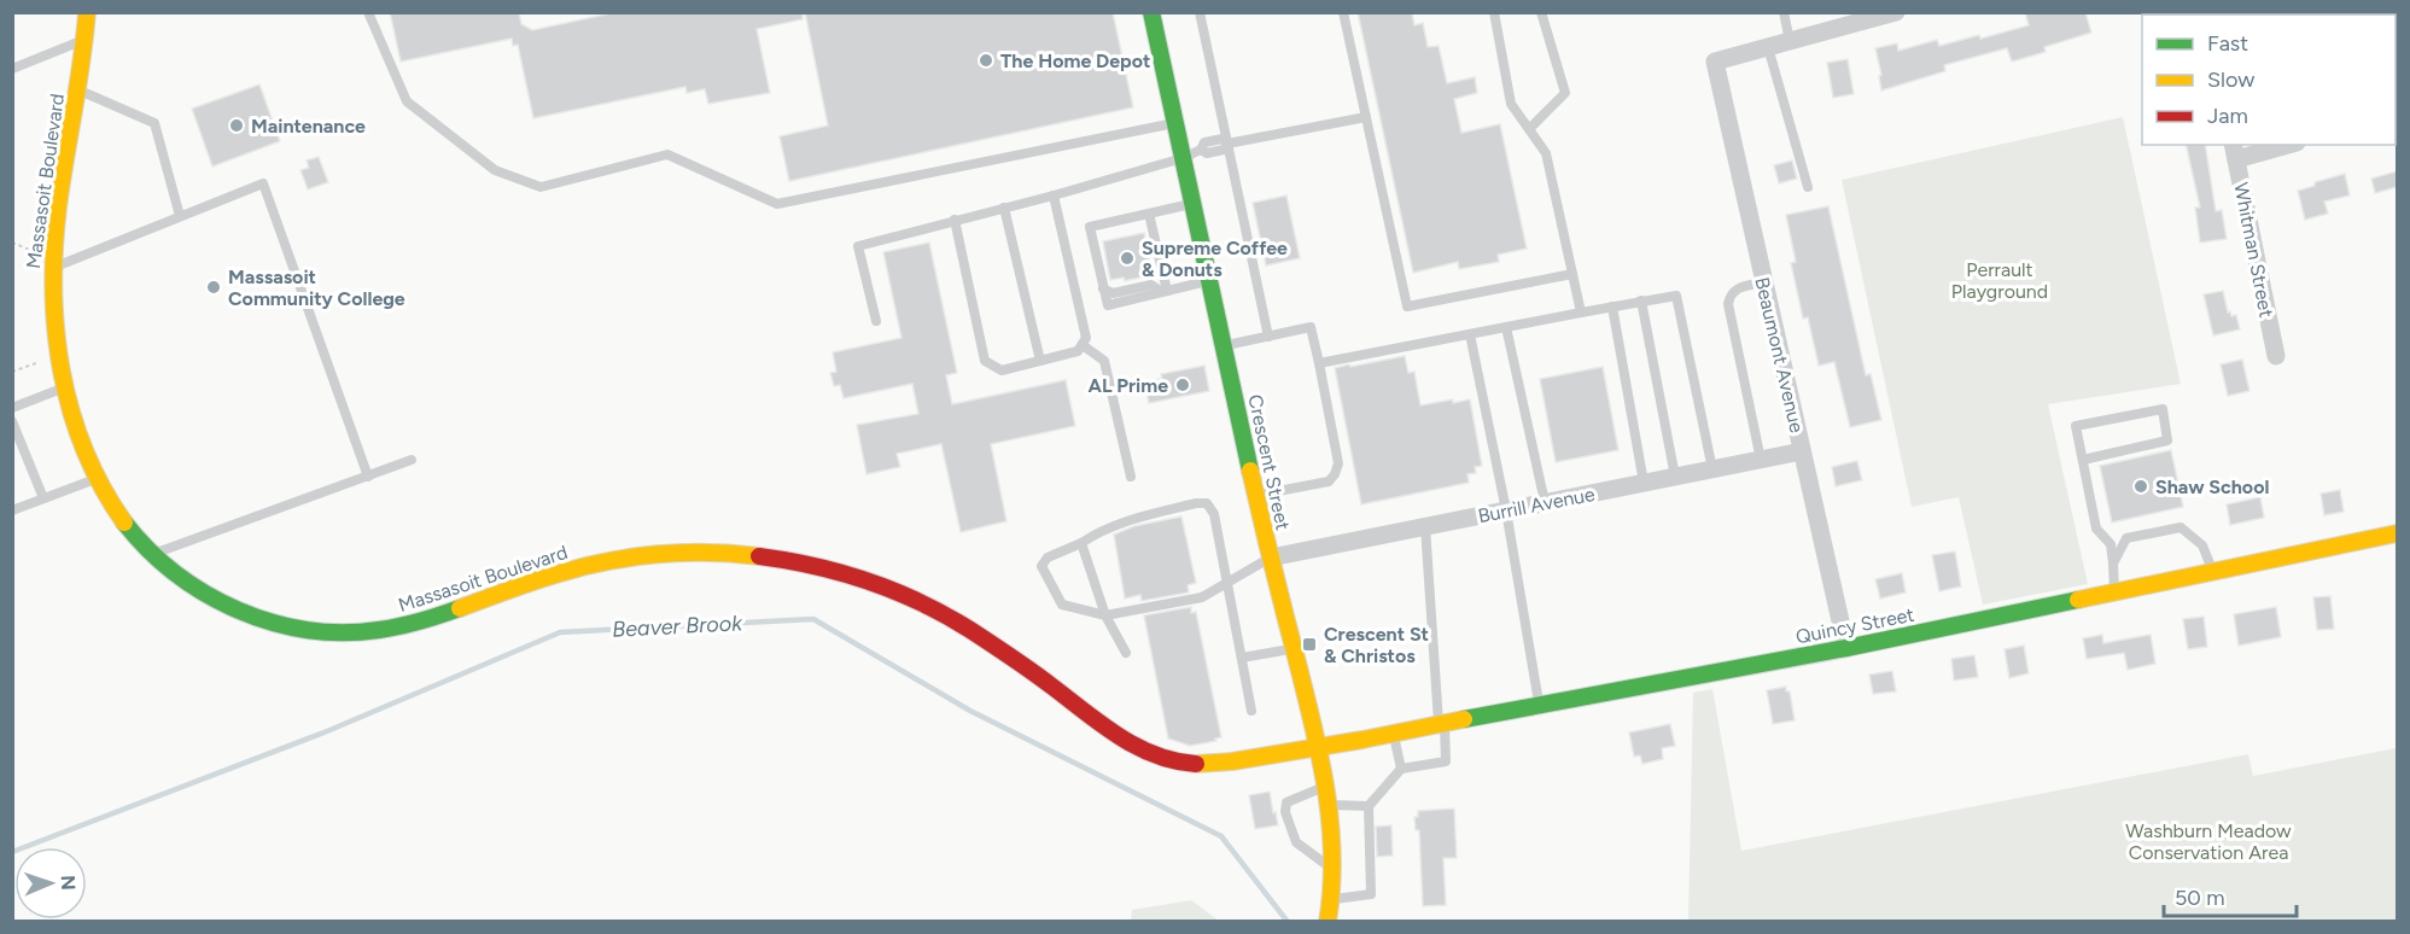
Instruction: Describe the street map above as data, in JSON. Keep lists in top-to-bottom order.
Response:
{
  "streets": {
    "main road": ["Massasoit Boulevard", "Crescent Street", "Quincy Street"],
    "street": ["Whitman Street", "Beaumont Avenue", "Burrill Avenue"]
  },
  "crossings": [
    ["Massasoit Boulevard", "Crescent Street"],
    ["Massasoit Boulevard", "Quincy Street"],
    ["Beaumont Avenue", "Burrill Avenue"],
    ["Beaumont Avenue", "Quincy Street"],
    ["Crescent Street", "Burrill Avenue"],
    ["Crescent Street", "Quincy Street"]
  ],
  "water": ["Beaver Brook"],
  "parks": ["Perrault Playground", "Washburn Meadow Conservation Area"],
  "places": {
    "other": [
      "The Home Depot",
      "Maintenance",
      "Supreme Coffee & Donuts",
      "Massasoit Community College",
      "AL Prime",
      "Shaw School"
    ],
    "transit": ["Crescent St & Christos"]
  },
  "legend": ["Fast", "Slow", "Jam"],
  "scale_bar": "50 m",
  "north": "right"
}
